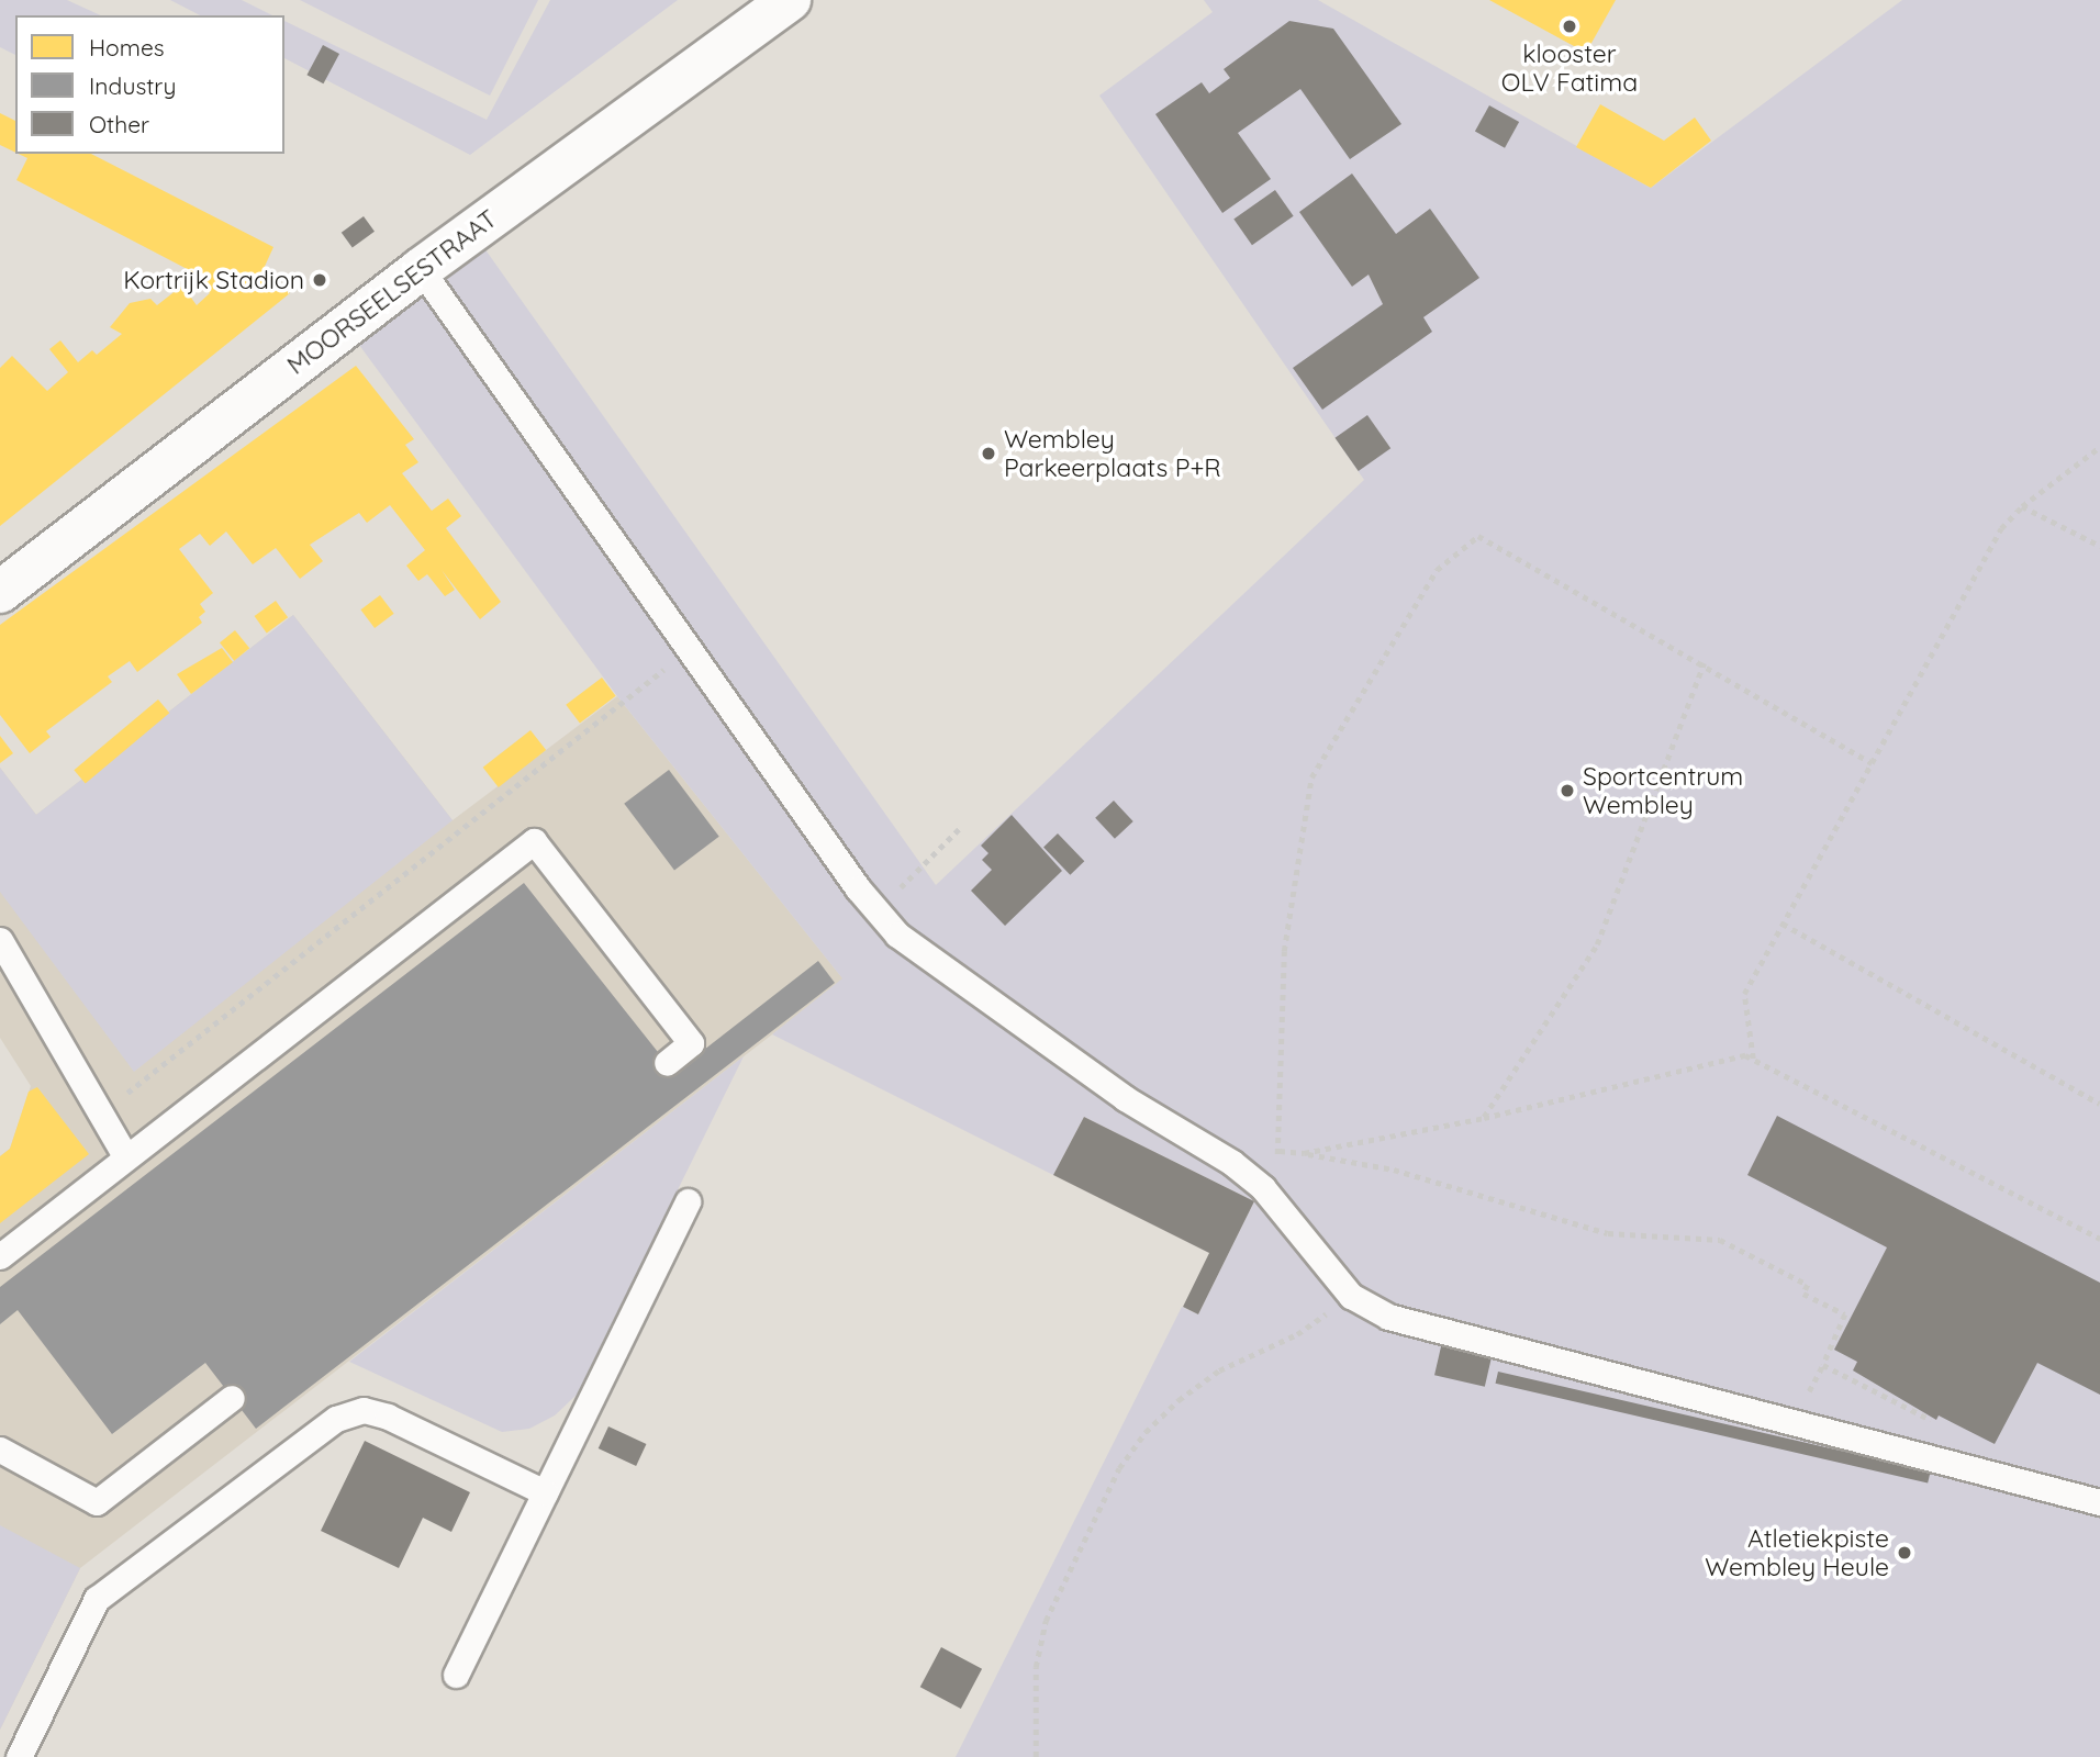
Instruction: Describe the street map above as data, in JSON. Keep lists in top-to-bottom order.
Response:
{
  "streets": {
    "street": ["MOORSEELSESTRAAT"]
  },
  "places": [
    "klooster OLV Fatima",
    "Kortrijk Stadion",
    "Wembley Parkeerplaats P+R",
    "Sportcentrum Wembley",
    "Atletiekpiste Wembley Heule"
  ],
  "legend": ["Homes", "Industry", "Other"]
}
